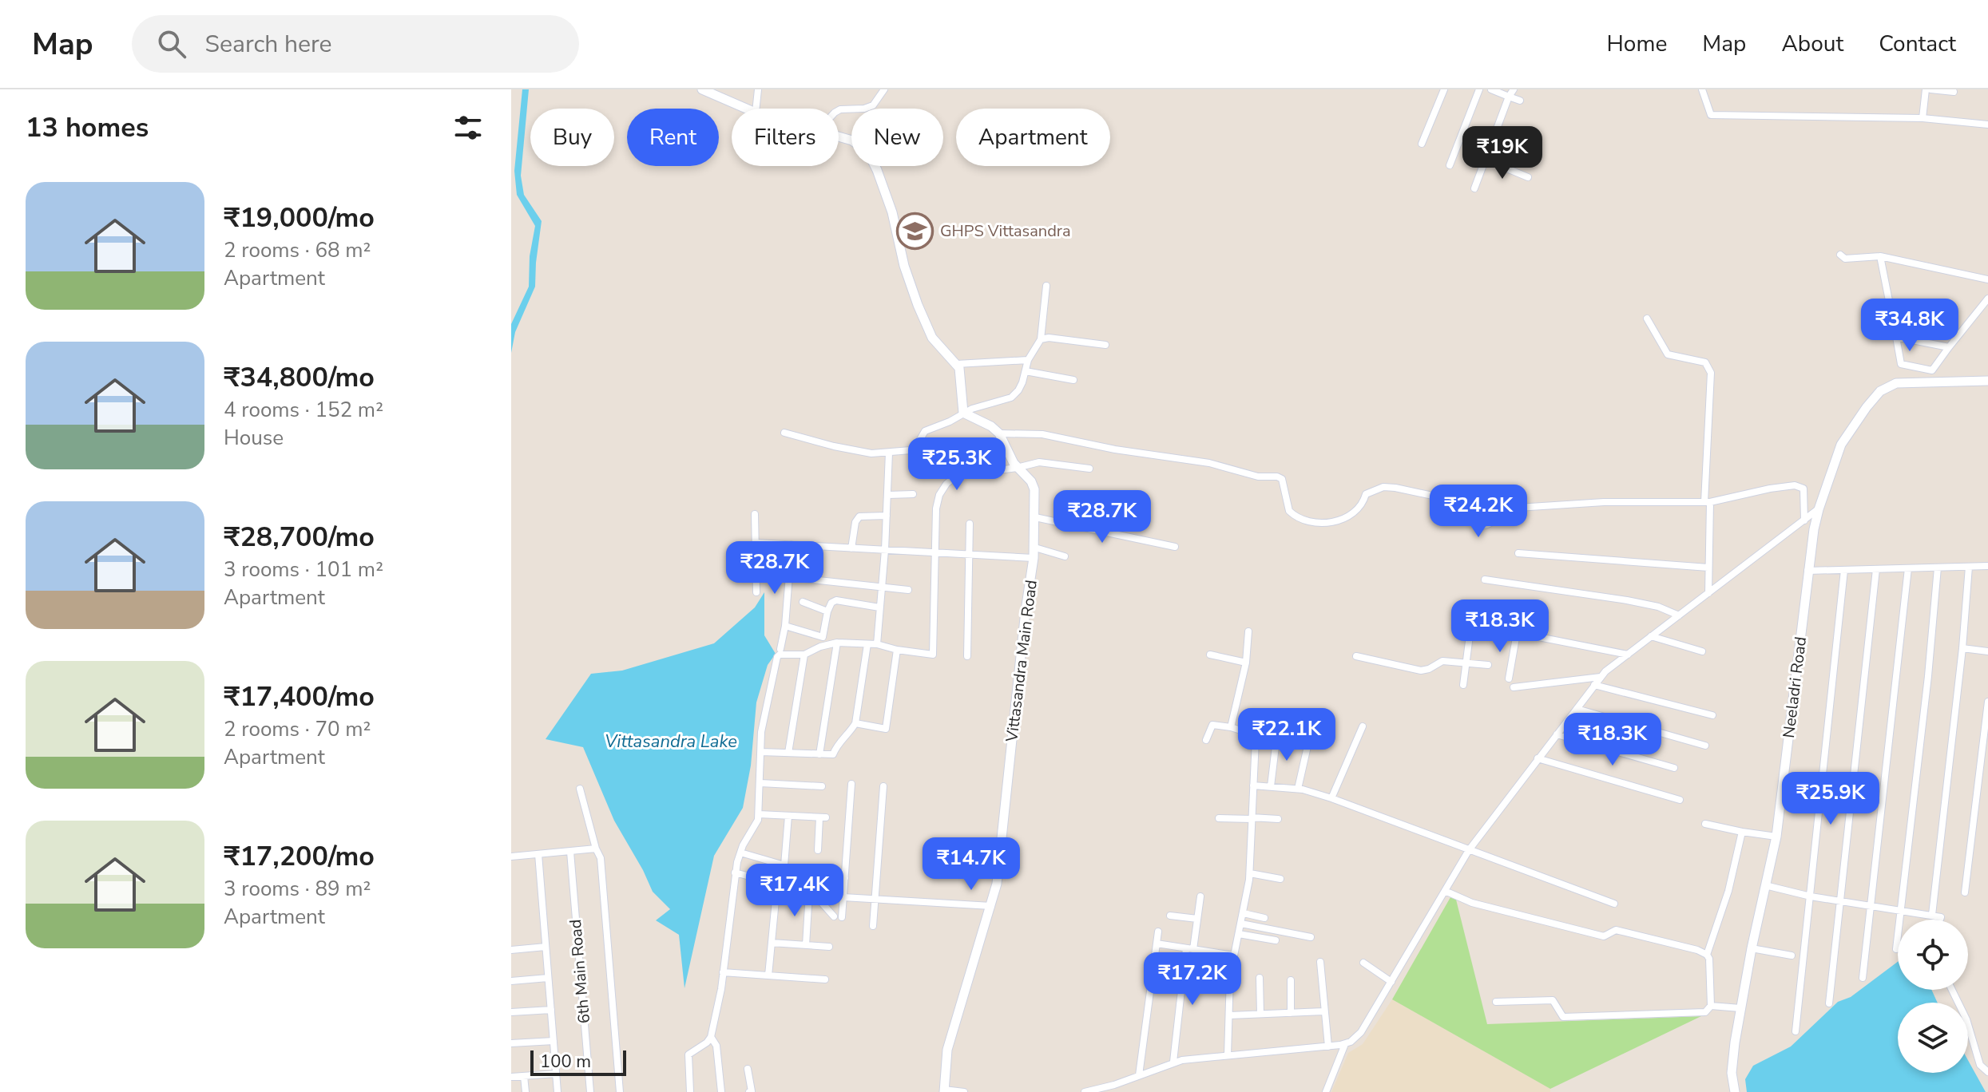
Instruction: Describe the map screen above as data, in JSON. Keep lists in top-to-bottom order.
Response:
{
  "streets": {
    "street": ["Vittasandra Main Road", "Neeladri Road", "6th Main Road"]
  },
  "water": ["Vittasandra Lake"],
  "places": {
    "school or university": ["GHPS Vittasandra"]
  },
  "scale_bar": "100 m",
  "page": {
    "header": "Map",
    "search": "Search here",
    "nav": [
      "Home",
      "Map",
      "About",
      "Contact"
    ],
    "heading": "13 homes",
    "chip": [
      "Buy",
      "Rent",
      "Filters",
      "New",
      "Apartment"
    ],
    "price": [
      "₹19K",
      "₹34.8K",
      "₹25.3K",
      "₹24.2K",
      "₹28.7K",
      "₹28.7K",
      "₹18.3K",
      "₹22.1K",
      "₹18.3K",
      "₹25.9K",
      "₹14.7K",
      "₹17.4K",
      "₹17.2K"
    ],
    "list": [
      {
        "name": "₹19,000/mo",
        "note": "2 rooms · 68 m² · Apartment"
      },
      {
        "name": "₹34,800/mo",
        "note": "4 rooms · 152 m² · House"
      },
      {
        "name": "₹28,700/mo",
        "note": "3 rooms · 101 m² · Apartment"
      },
      {
        "name": "₹17,400/mo",
        "note": "2 rooms · 70 m² · Apartment"
      },
      {
        "name": "₹17,200/mo",
        "note": "3 rooms · 89 m² · Apartment"
      }
    ],
    "scale": "100 m"
  }
}
